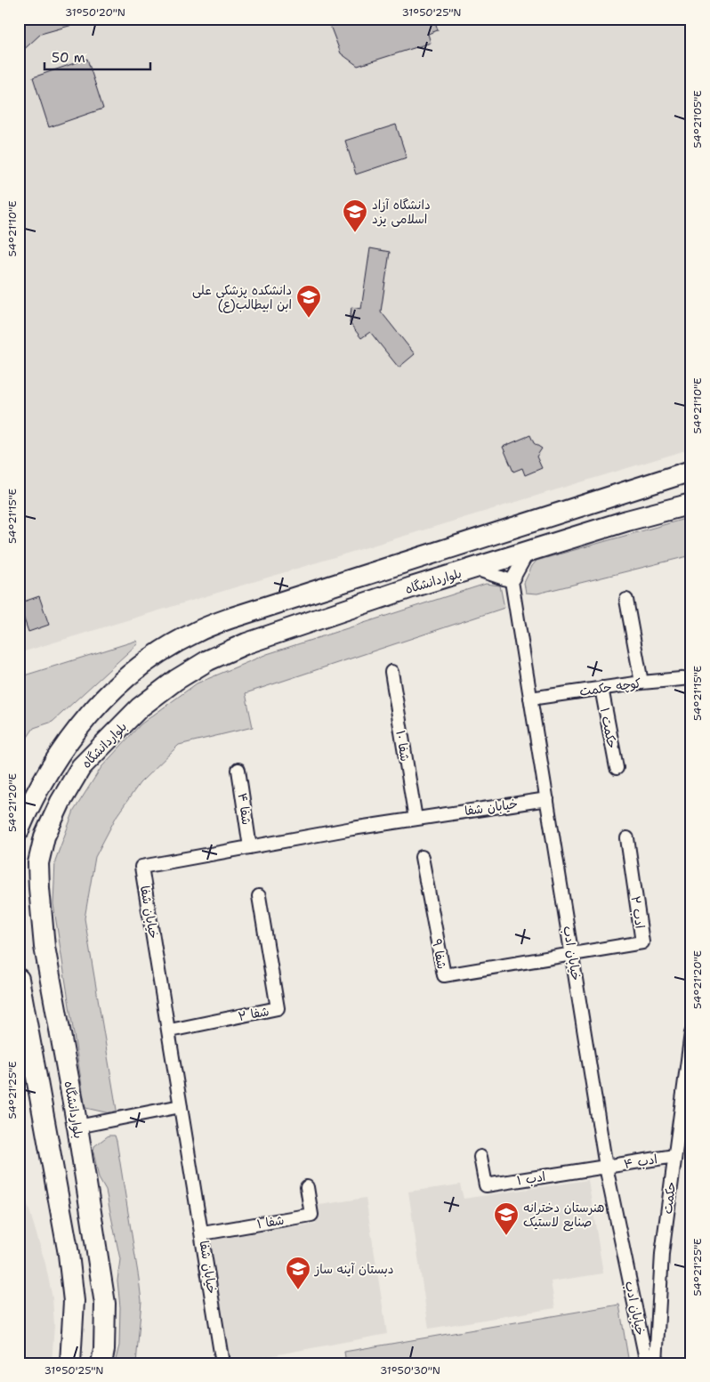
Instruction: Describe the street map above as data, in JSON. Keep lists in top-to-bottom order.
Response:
{
  "streets": {
    "main road": ["بلواردانشگاه"],
    "street": [
      "کوچه حکمت",
      "حکمت ۱",
      "شفا ۱۰",
      "خیابان شفا",
      "شفا ۴",
      "ادب ۲",
      "خیابان ادب",
      "شفا ۹",
      "شفا ۲",
      "ادب ۴",
      "ادب ۱",
      "حکمت",
      "شفا ۱"
    ]
  },
  "crossings": [
    ["کوچه حکمت", "حکمت ۱"],
    ["کوچه حکمت", "خیابان ادب"],
    ["شفا ۱۰", "خیابان شفا"],
    ["خیابان شفا", "شفا ۴"],
    ["خیابان شفا", "خیابان ادب"],
    ["خیابان شفا", "شفا ۲"],
    ["خیابان شفا", "شفا ۱"],
    ["ادب ۲", "خیابان ادب"],
    ["ادب ۲", "شفا ۹"],
    ["خیابان ادب", "شفا ۹"],
    ["خیابان ادب", "ادب ۴"],
    ["خیابان ادب", "ادب ۱"],
    ["ادب ۴", "ادب ۱"],
    ["ادب ۴", "حکمت"]
  ],
  "places": {
    "school or university": [
      "دانشگاه آزاد اسلامی یزد",
      "دانشکده پزشکی علی ابن ابیطالب(ع)",
      "هنرستان دخترانه صنایع لاستیک",
      "دبستان آینه ساز"
    ]
  },
  "scale_bar": "50 m",
  "coordinates": [
    "31°50'20\"N",
    "31°50'25\"N",
    "54°21'05\"E",
    "54°21'10\"E",
    "54°21'15\"E",
    "54°21'20\"E",
    "54°21'25\"E",
    "31°50'30\"N"
  ]
}
